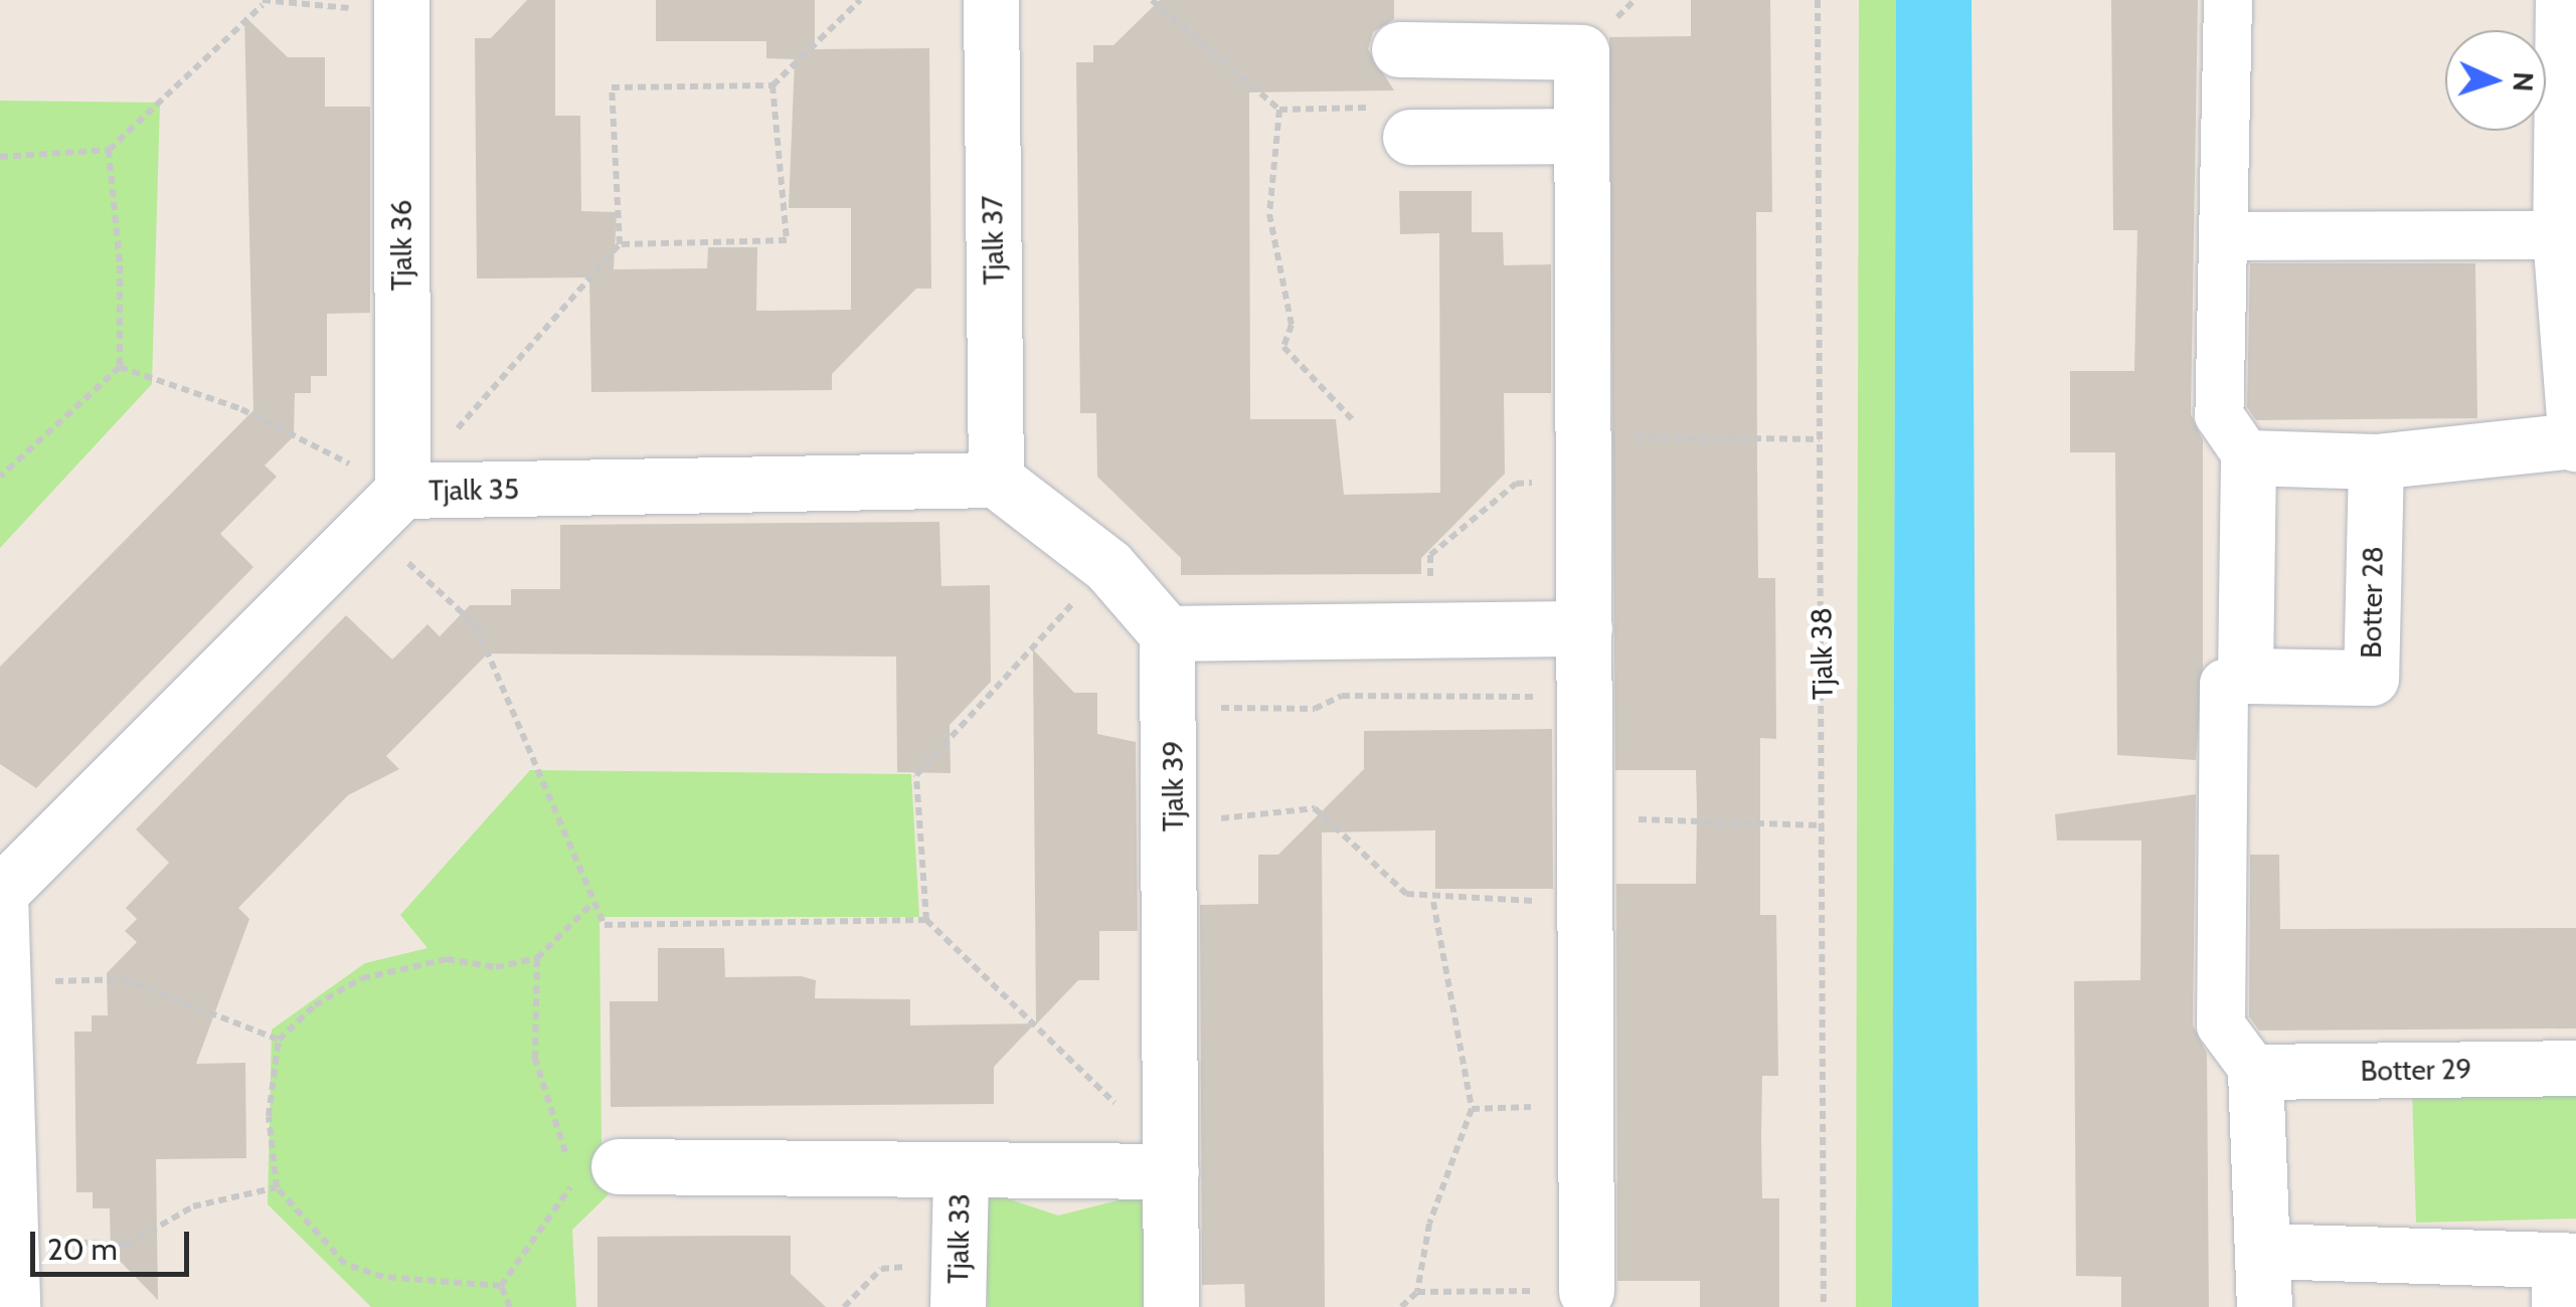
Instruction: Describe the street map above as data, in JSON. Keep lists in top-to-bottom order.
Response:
{
  "streets": {
    "street": [
      "Tjalk 37",
      "Tjalk 36",
      "Tjalk 35",
      "Botter 28",
      "Tjalk 39",
      "Botter 29",
      "Tjalk 33"
    ],
    "path": ["Tjalk 38"]
  },
  "crossings": [
    ["Tjalk 37", "Tjalk 35"],
    ["Tjalk 36", "Tjalk 35"]
  ],
  "scale_bar": "20 m",
  "north": "right"
}
